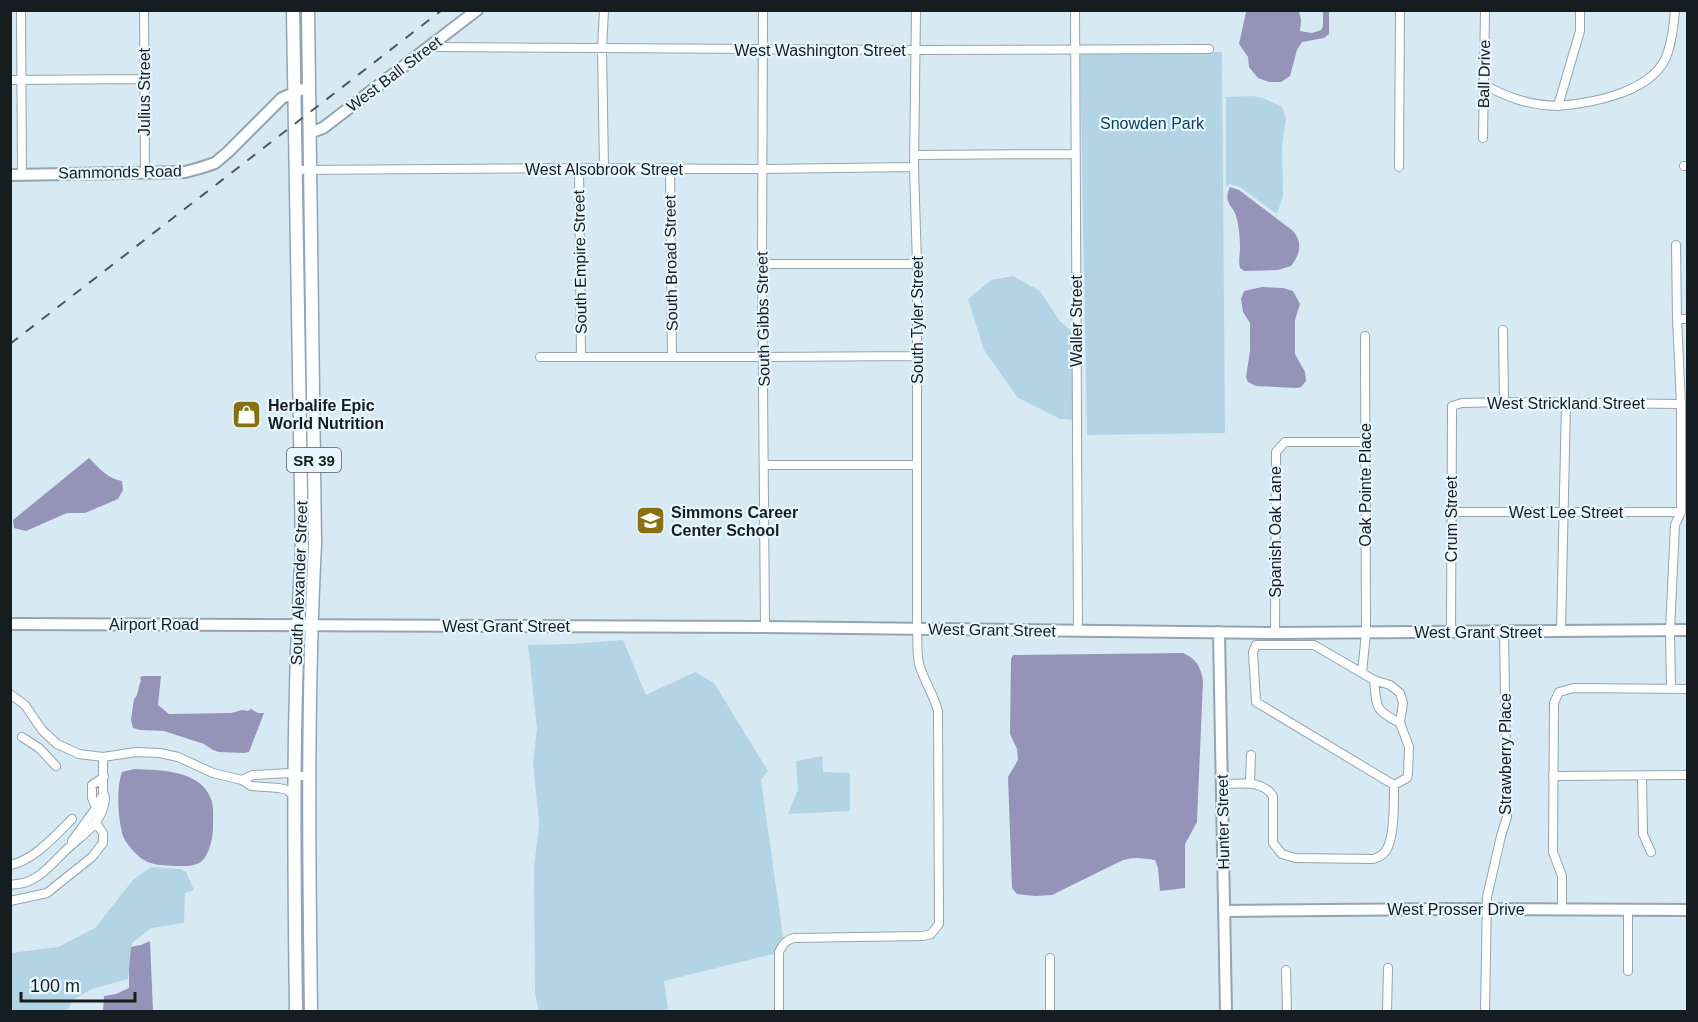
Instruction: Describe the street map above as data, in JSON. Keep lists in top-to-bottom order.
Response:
{
  "streets": {
    "main road": ["SR 39", "South Alexander Street"],
    "street": [
      "West Washington Street",
      "West Ball Street",
      "Ball Drive",
      "Julius Street",
      "West Alsobrook Street",
      "Sammonds Road",
      "South Empire Street",
      "South Broad Street",
      "South Gibbs Street",
      "South Tyler Street",
      "Waller Street",
      "West Strickland Street",
      "Oak Pointe Place",
      "West Lee Street",
      "Crum Street",
      "Spanish Oak Lane",
      "Airport Road",
      "West Grant Street",
      "Strawberry Place",
      "Hunter Street",
      "West Prosser Drive"
    ]
  },
  "crossings": [
    ["West Washington Street", "West Ball Street"],
    ["West Washington Street", "South Gibbs Street"],
    ["West Washington Street", "South Tyler Street"],
    ["West Washington Street", "Waller Street"],
    ["West Ball Street", "South Alexander Street"],
    ["Julius Street", "Sammonds Road"],
    ["West Alsobrook Street", "South Empire Street"],
    ["West Alsobrook Street", "South Broad Street"],
    ["West Alsobrook Street", "South Gibbs Street"],
    ["West Alsobrook Street", "South Tyler Street"],
    ["West Alsobrook Street", "South Alexander Street"],
    ["Sammonds Road", "South Alexander Street"],
    ["South Gibbs Street", "West Grant Street"],
    ["South Tyler Street", "West Grant Street"],
    ["Waller Street", "West Grant Street"],
    ["West Strickland Street", "Crum Street"],
    ["Oak Pointe Place", "Spanish Oak Lane"],
    ["Oak Pointe Place", "West Grant Street"],
    ["West Lee Street", "Crum Street"],
    ["Crum Street", "West Grant Street"],
    ["Spanish Oak Lane", "West Grant Street"],
    ["South Alexander Street", "Airport Road"],
    ["South Alexander Street", "West Grant Street"],
    ["Airport Road", "West Grant Street"],
    ["West Grant Street", "Strawberry Place"],
    ["West Grant Street", "Hunter Street"],
    ["Strawberry Place", "West Prosser Drive"],
    ["Hunter Street", "West Prosser Drive"]
  ],
  "parks": ["Snowden Park"],
  "places": {
    "shop": ["Herbalife Epic World Nutrition"],
    "school or university": ["Simmons Career Center School"]
  },
  "scale_bar": "100 m"
}
